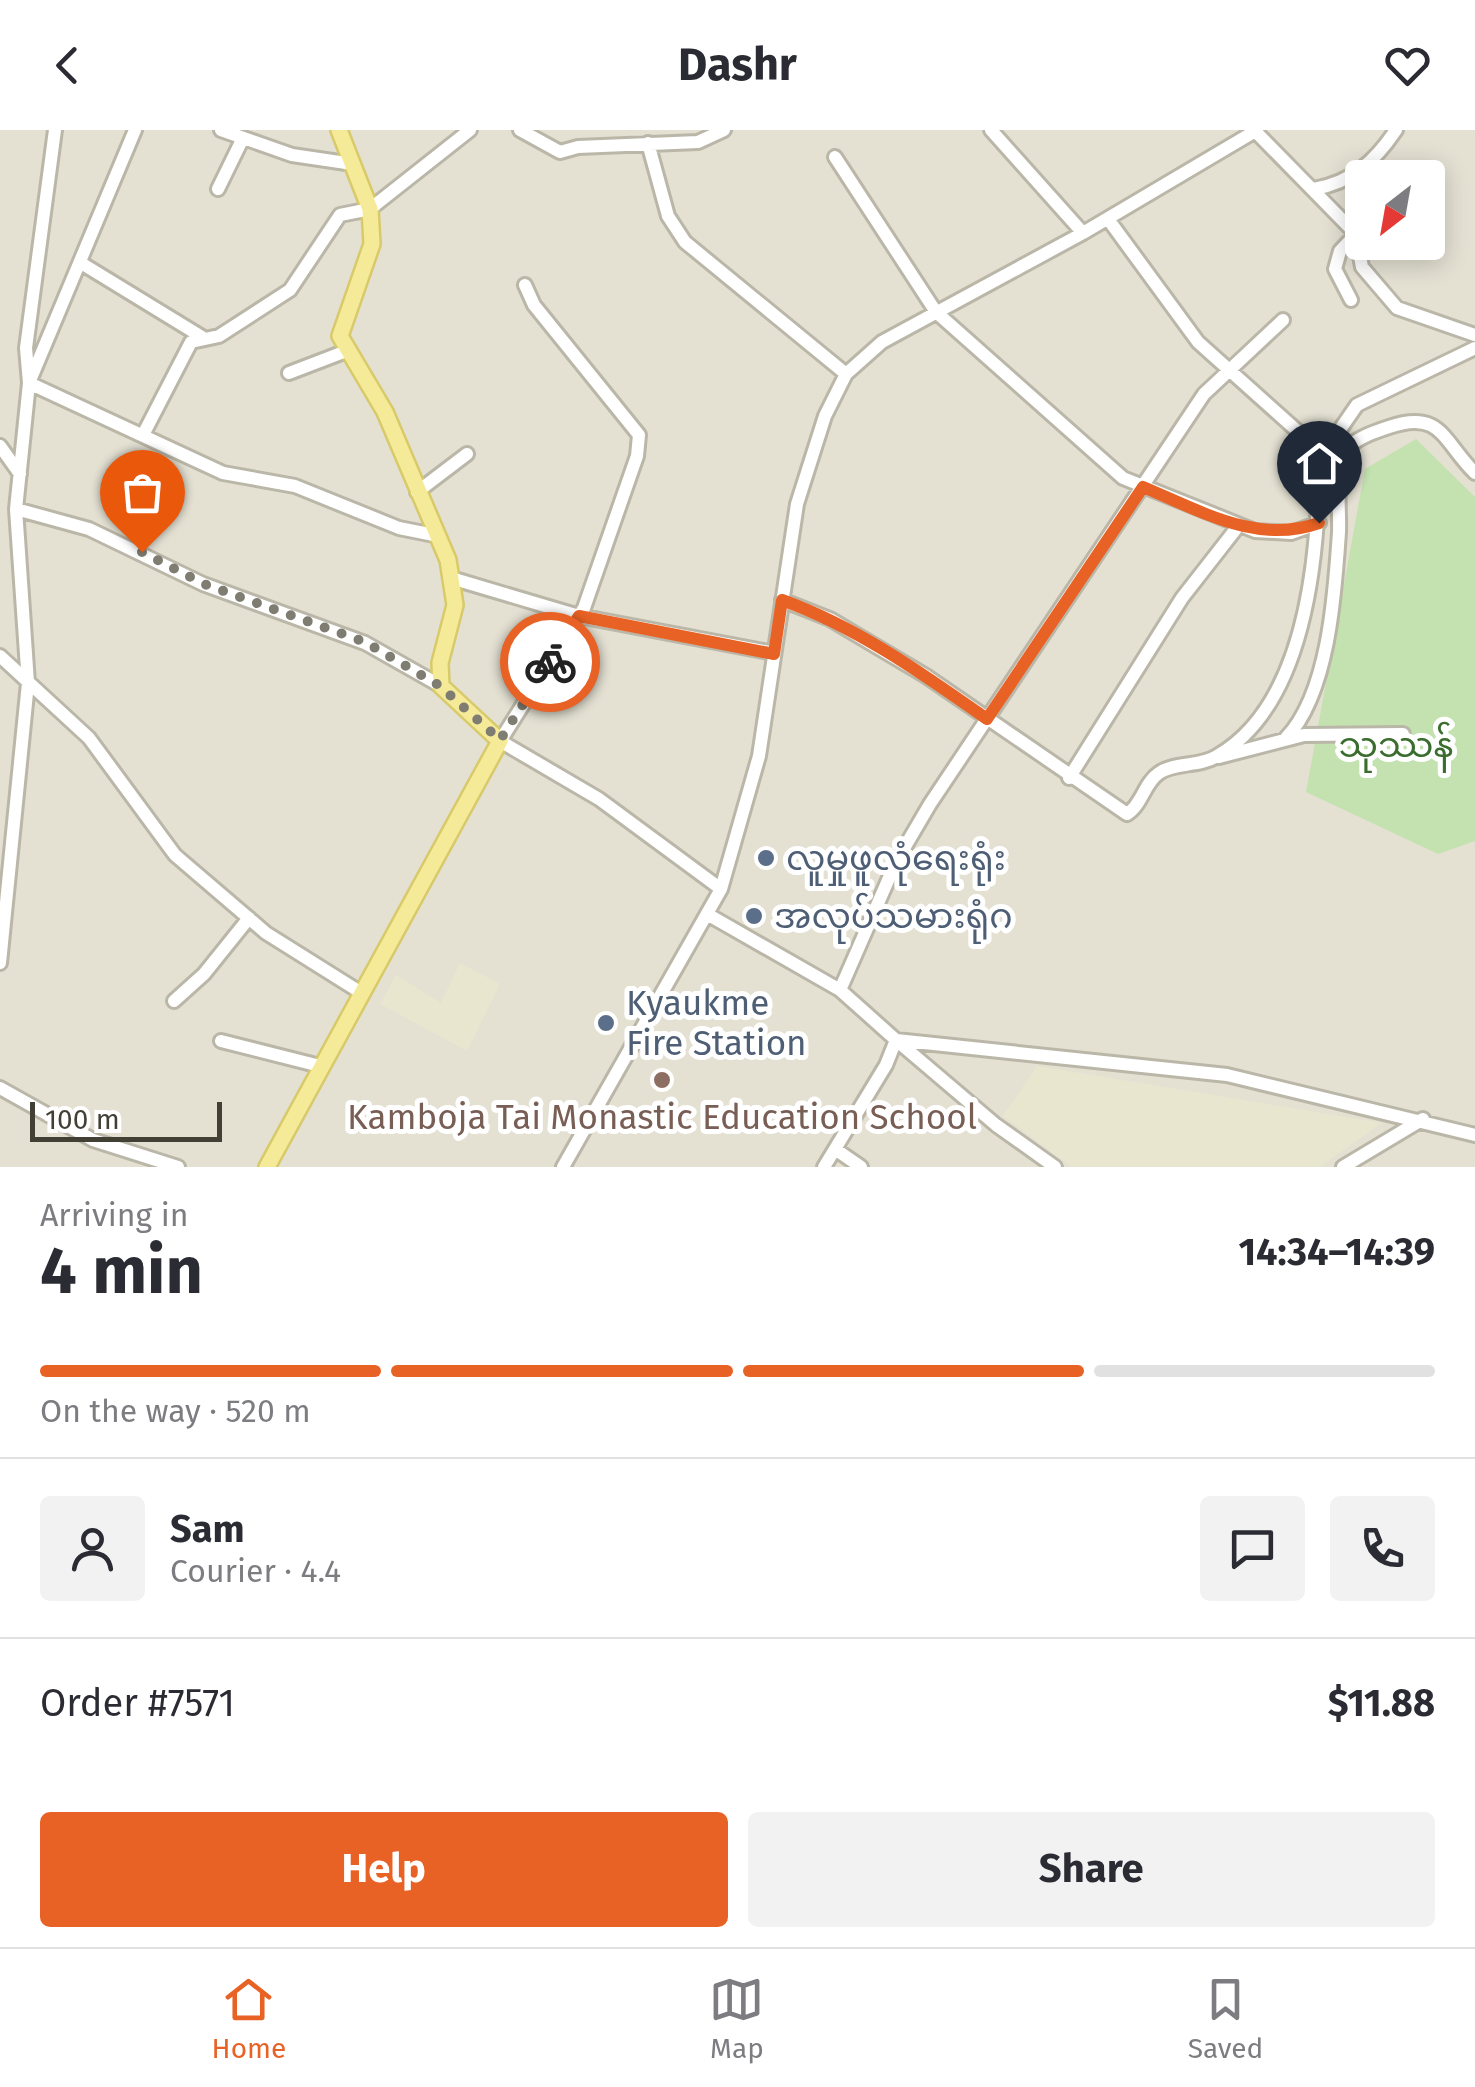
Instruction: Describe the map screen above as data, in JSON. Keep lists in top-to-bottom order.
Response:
{
  "parks": ["သုဿန်"],
  "places": [
    "လူမှုဖူလုံရေးရုံး",
    "အလုပ်သမားရုံဂ",
    "Kyaukme Fire Station",
    "Kamboja Tai Monastic Education School"
  ],
  "scale_bar": "100 m",
  "north": "bottom left",
  "page": {
    "header": "Dashr",
    "scale": "100 m",
    "heading": ["4 min", "Arriving in", "14:34–14:39"],
    "panel": [
      "Sam",
      "Courier · 4.4",
      "Order #7571",
      "$11.88"
    ],
    "bar": "On the way · 520 m",
    "buttons": ["Help", "Share"],
    "tabs": ["Home", "Map", "Saved"]
  }
}
